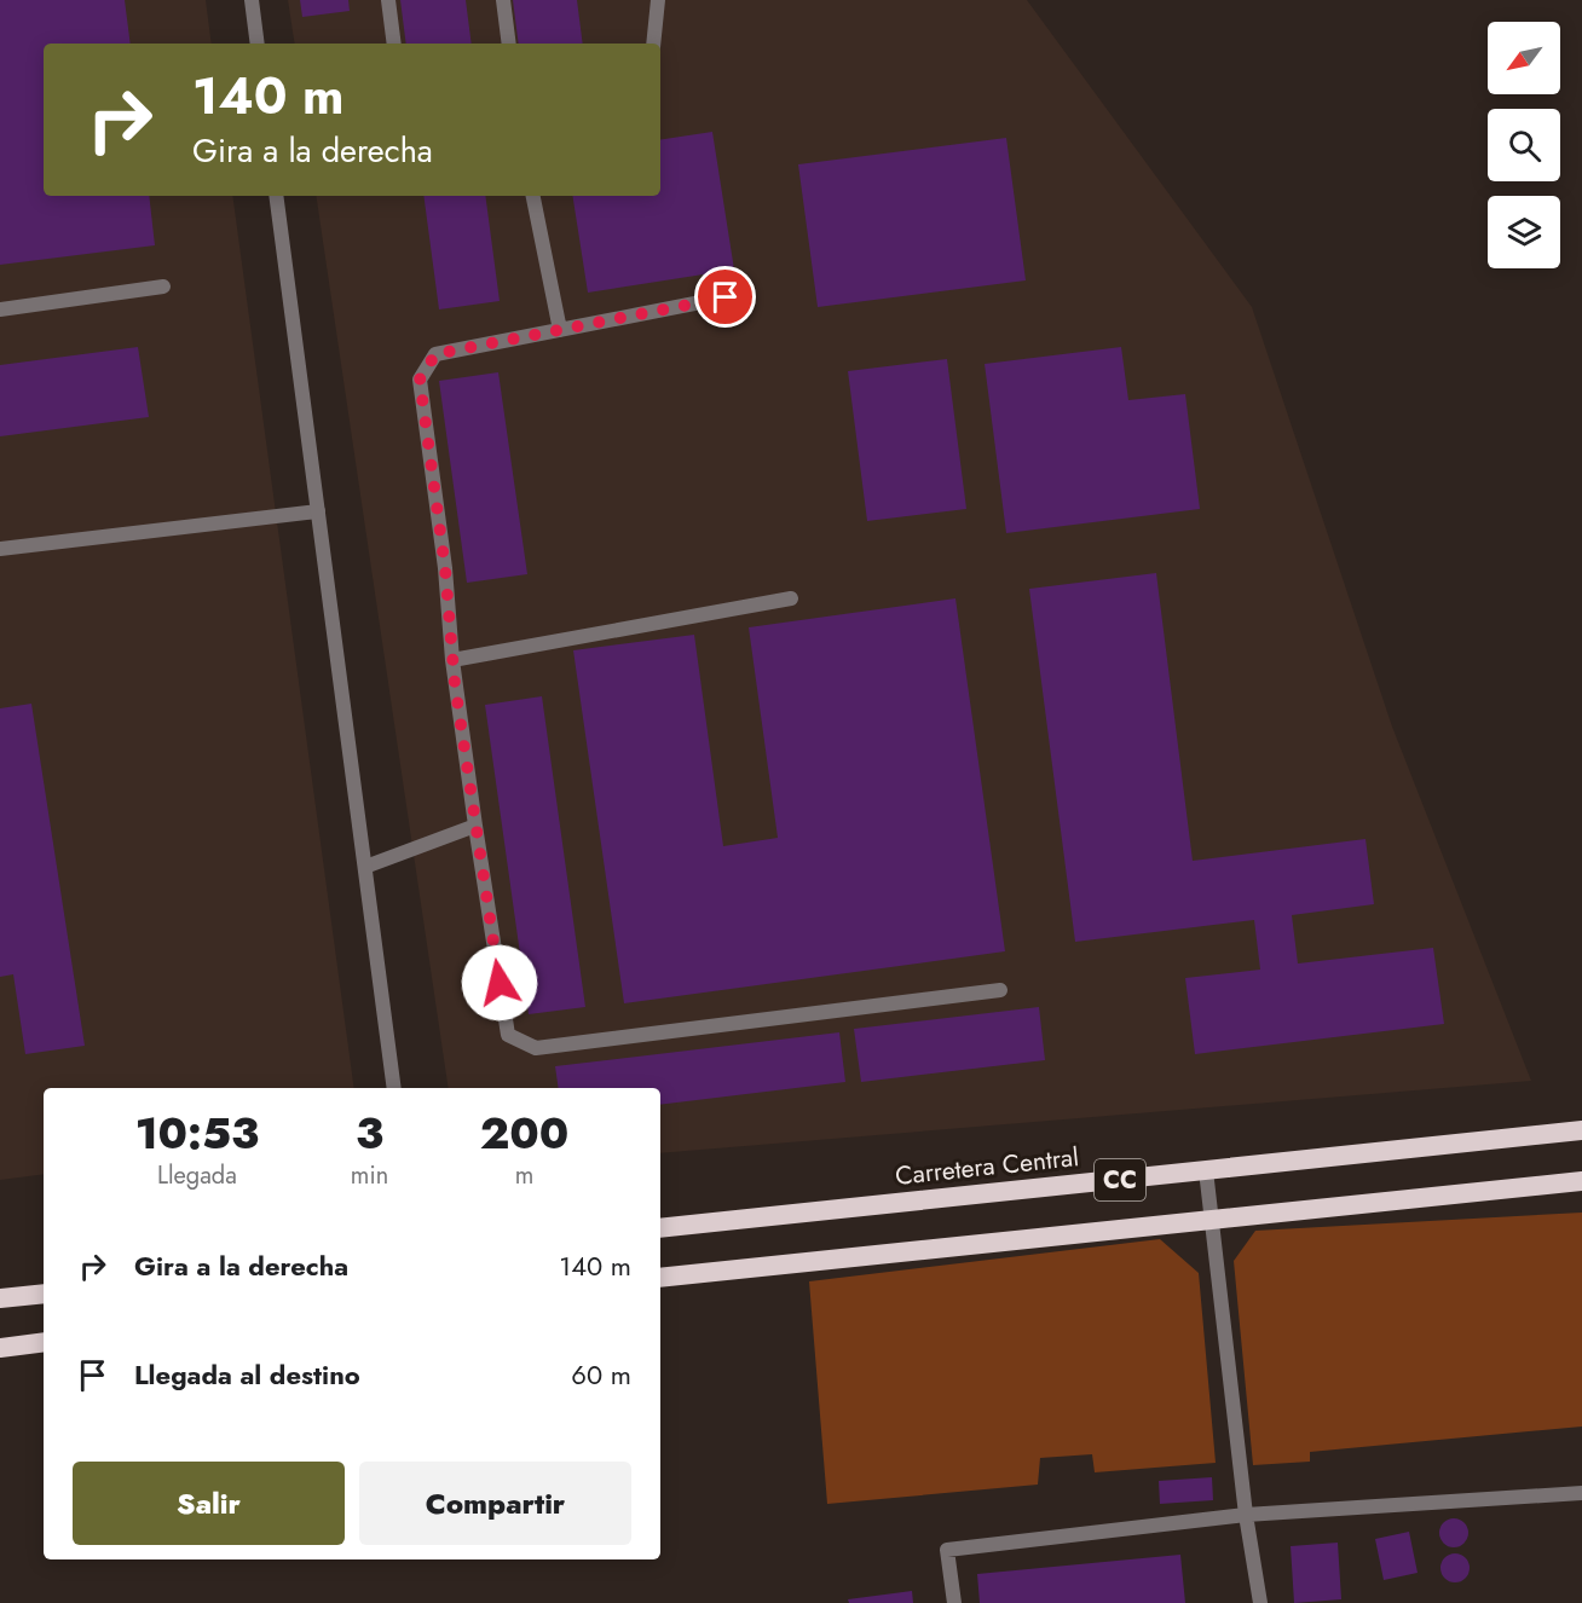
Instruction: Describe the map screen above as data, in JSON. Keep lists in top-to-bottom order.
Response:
{
  "streets": {
    "highway": ["Carretera Central", "CC"]
  },
  "north": "bottom left",
  "page": {
    "turn": ["140 m", "Gira a la derecha"],
    "eta": [
      "10:53",
      "Llegada",
      "3",
      "min",
      "200",
      "m"
    ],
    "list": [
      {
        "name": "Gira a la derecha",
        "value": "140 m"
      },
      {
        "name": "Llegada al destino",
        "value": "60 m"
      }
    ],
    "buttons": ["Salir", "Compartir"]
  }
}
